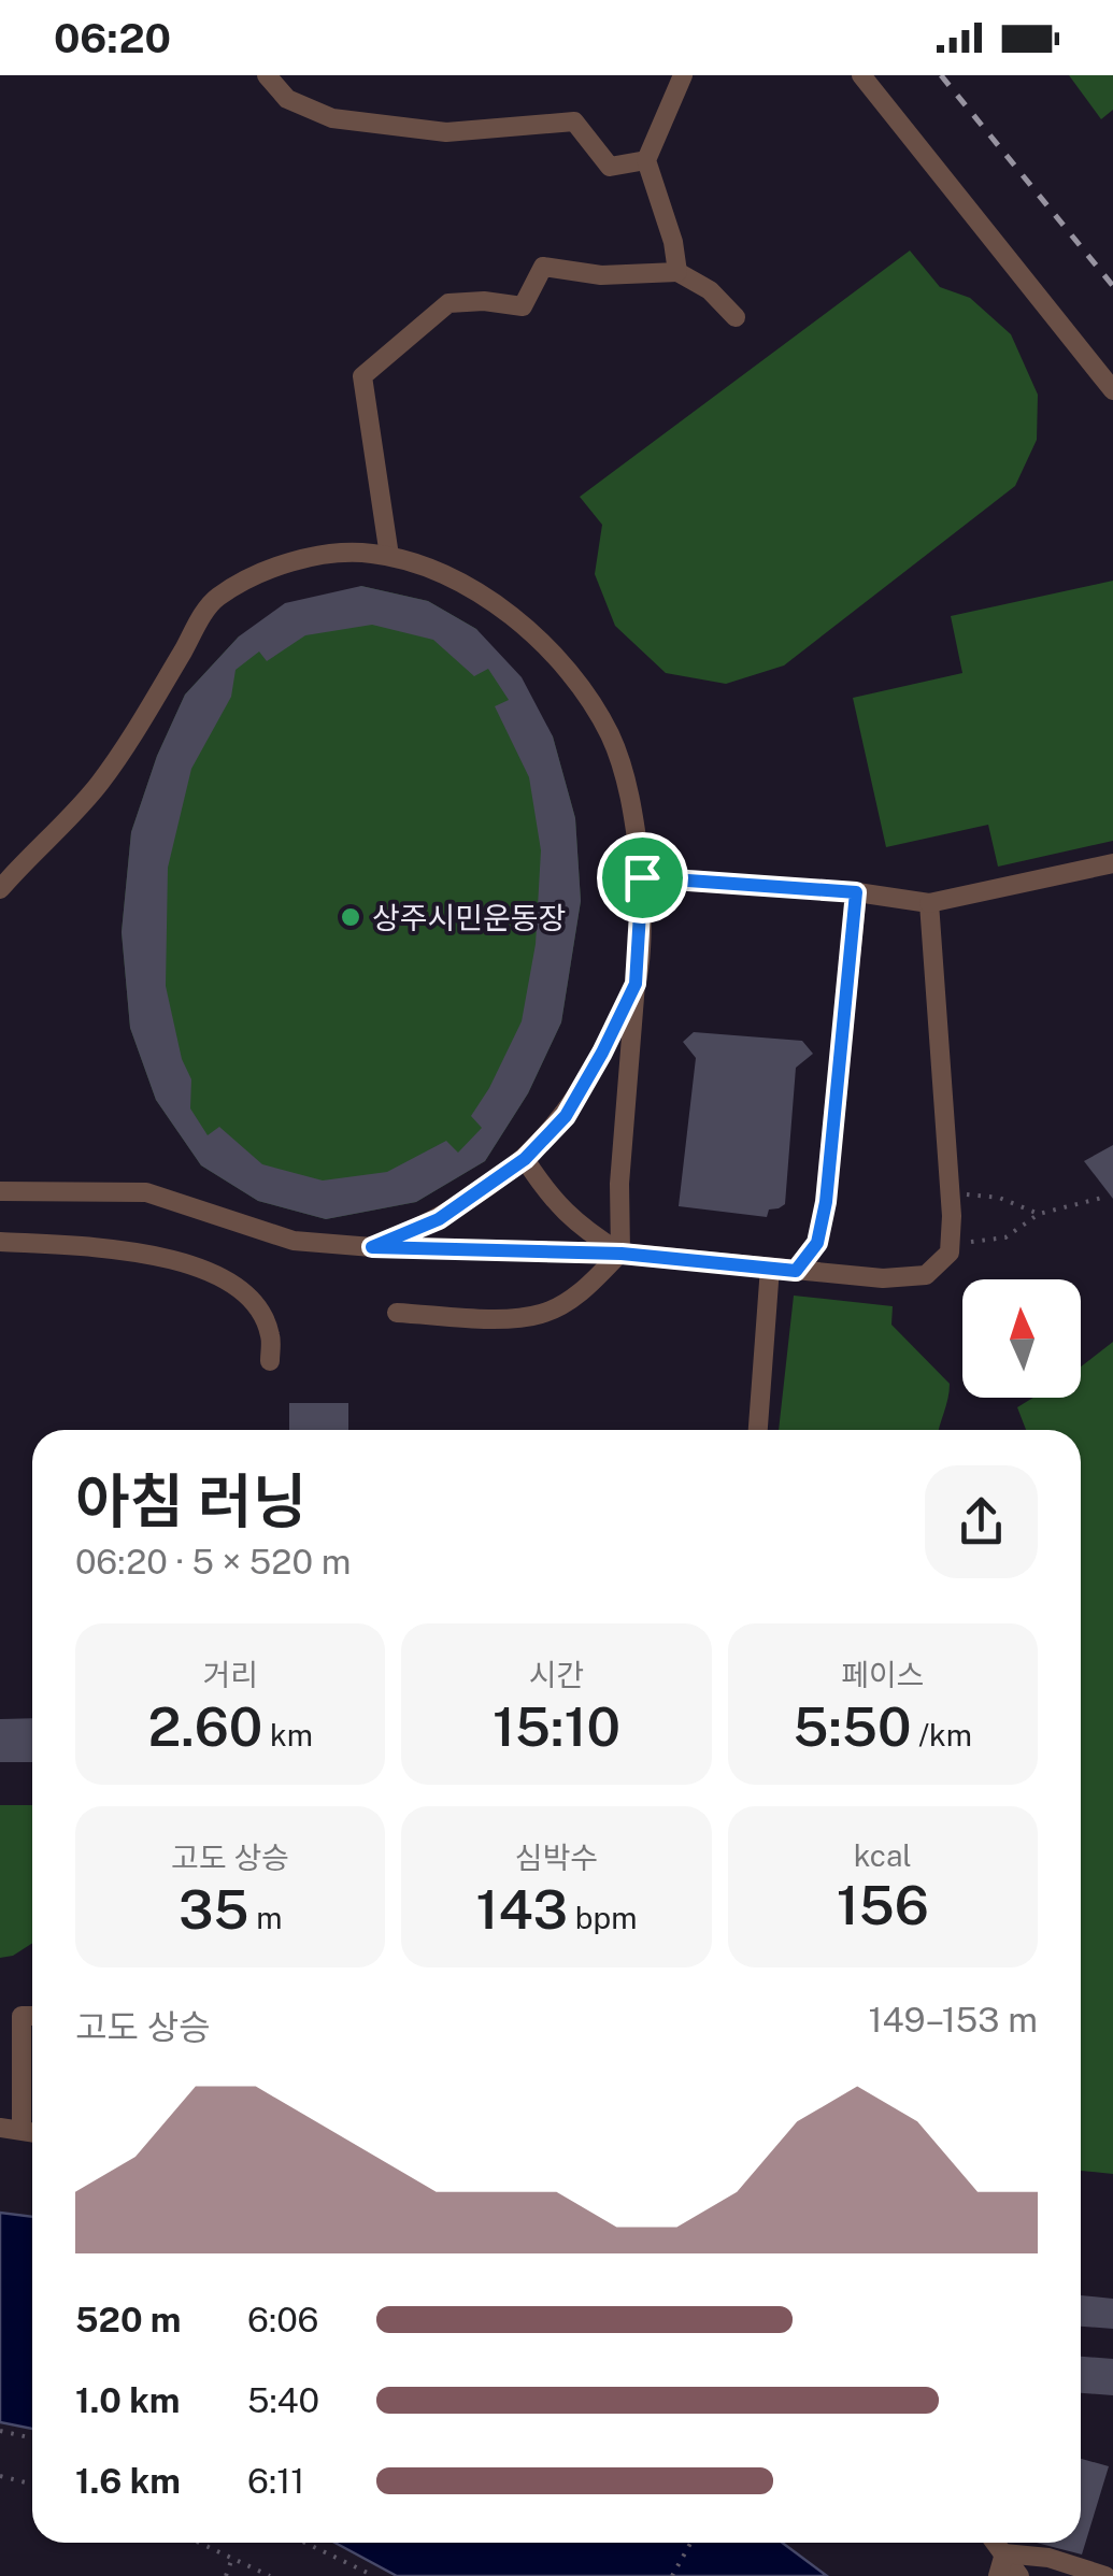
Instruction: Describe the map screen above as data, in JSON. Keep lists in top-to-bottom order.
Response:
{
  "places": ["상주시민운동장"],
  "north": "top",
  "page": {
    "status": "06:20",
    "heading": ["아침 러닝", "06:20 · 5 × 520 m"],
    "stats": [
      ["거리", "2.60 km"],
      ["시간", "15:10"],
      ["페이스", "5:50 /km"],
      ["고도 상승", "35 m"],
      ["심박수", "143 bpm"],
      ["kcal", "156"]
    ],
    "chart": ["고도 상승", "149–153 m"],
    "list": [
      {
        "name": "520 m",
        "note": "6:06"
      },
      {
        "name": "1.0 km",
        "note": "5:40"
      },
      {
        "name": "1.6 km",
        "note": "6:11"
      }
    ]
  }
}
